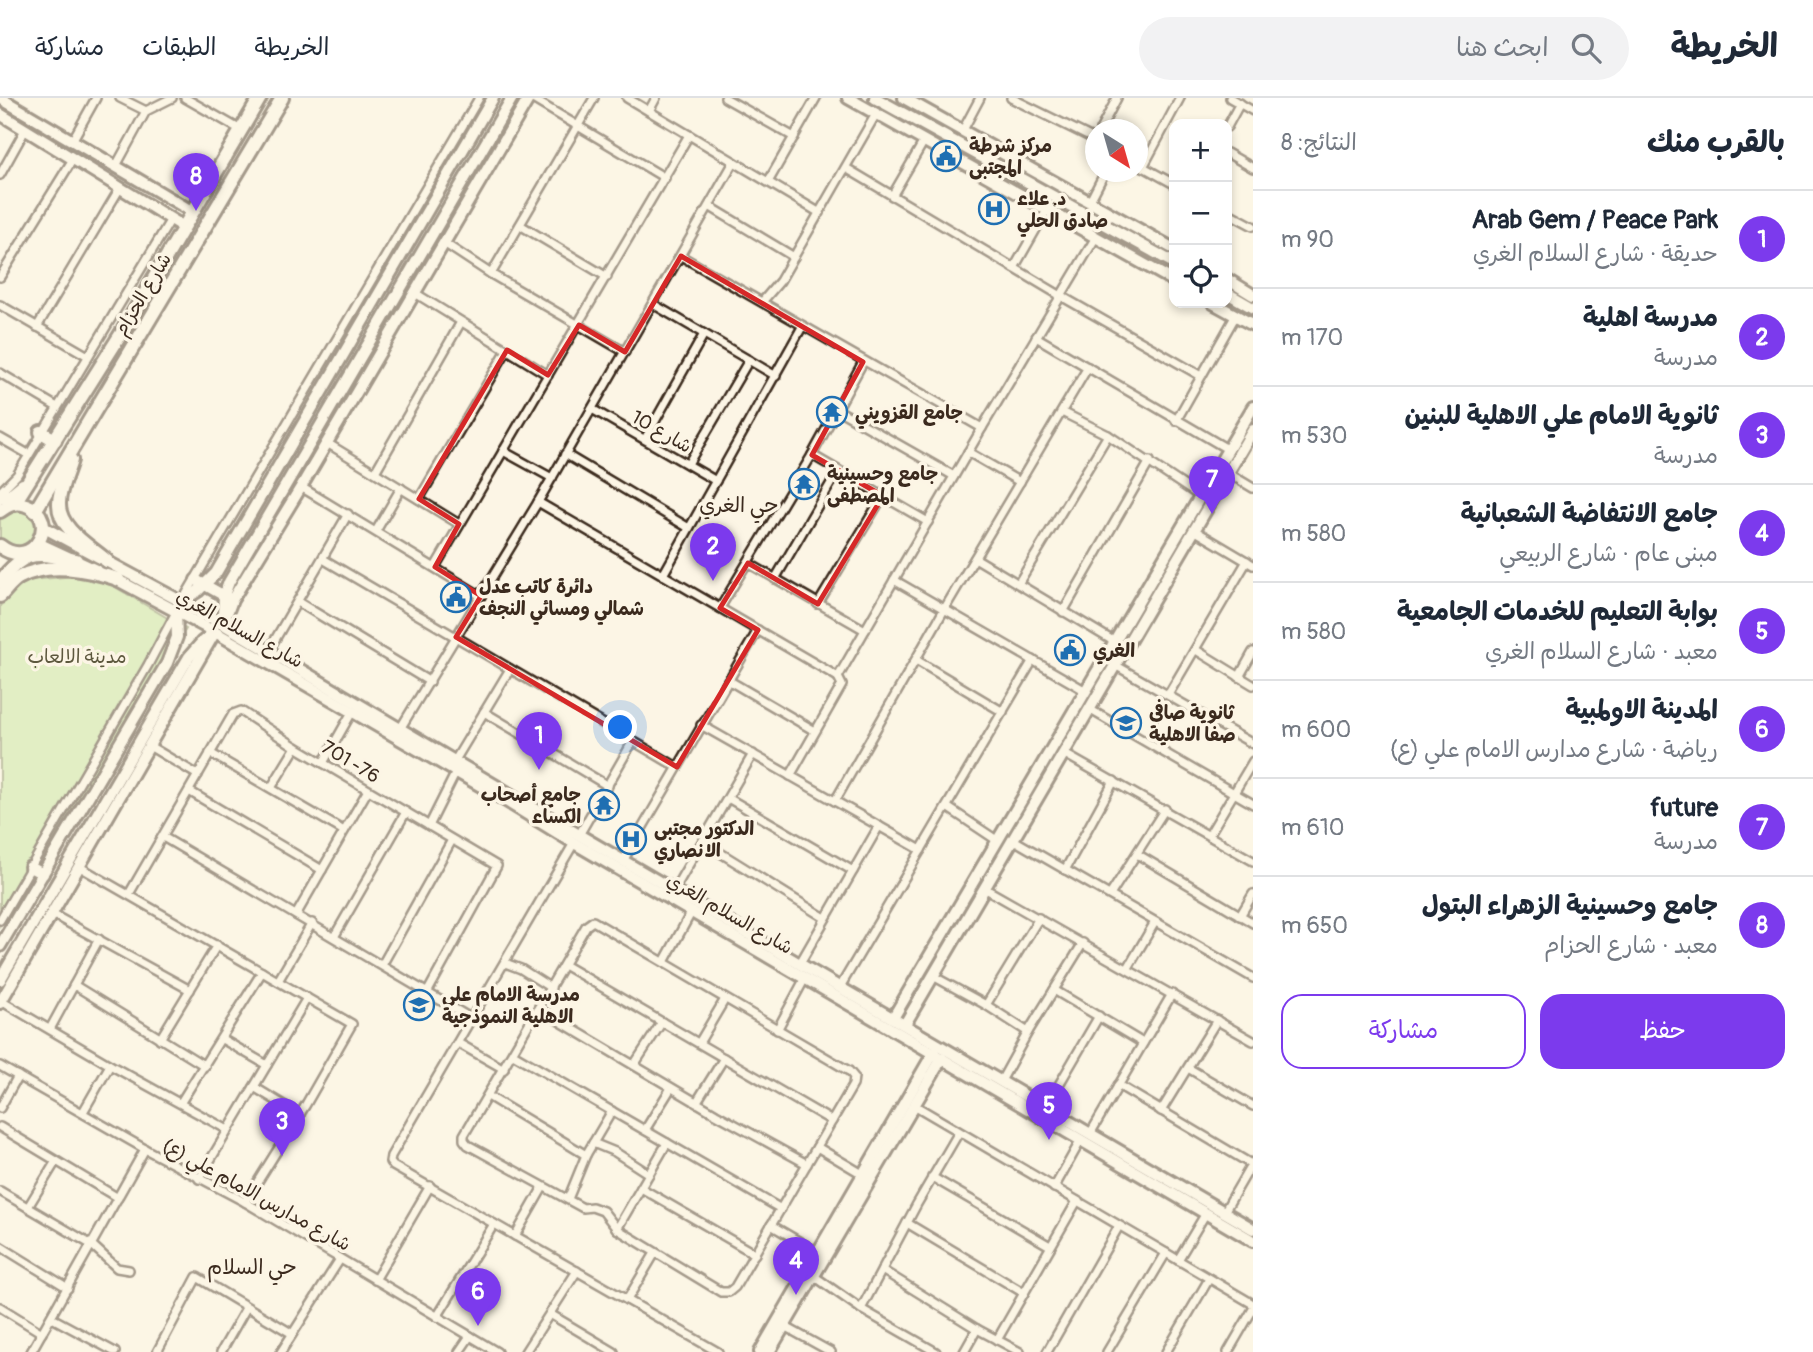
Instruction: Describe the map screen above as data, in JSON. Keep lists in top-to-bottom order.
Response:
{
  "streets": {
    "main road": ["شارع الحزام"],
    "street": [
      "شارع 10",
      "شارع السلام الغري",
      "701 -76",
      "شارع مدارس الامام علي (ع)"
    ]
  },
  "districts": ["حي الغري", "حي السلام"],
  "parks": ["مدينة الالعاب"],
  "places": {
    "public building": ["مركز شرطة المجتبى", "دائرة كاتب عدل شمالي ومسائي النجف", "الغري"],
    "hospital": ["د. علاء صادق الحلي", "الدكتور مجتبى الانصاري"],
    "temple": ["جامع القزويني", "جامع وحسينية المصطفى", "جامع أصحاب الكساء"],
    "school or university": ["ثانوية صافي صفا الاهلية", "مدرسة الامام علي الاهلية النموذجية"]
  },
  "north": "bottom right",
  "page": {
    "header": "الخريطة",
    "search": "ابحث هنا",
    "nav": ["الخريطة", "الطبقات", "مشاركة"],
    "heading": ["بالقرب منك", "النتائج: 8"],
    "map_buttons": ["+", "−"],
    "pins": [
      "8",
      "7",
      "2",
      "1",
      "5",
      "3",
      "4",
      "6"
    ],
    "list": [
      {
        "mark": "1",
        "name": "Arab Gem / Peace Park",
        "note": "حديقة · شارع السلام الغري",
        "value": "90 m"
      },
      {
        "mark": "2",
        "name": "مدرسة اهلية",
        "note": "مدرسة",
        "value": "170 m"
      },
      {
        "mark": "3",
        "name": "ثانوية الامام علي الاهلية للبنين",
        "note": "مدرسة",
        "value": "530 m"
      },
      {
        "mark": "4",
        "name": "جامع الانتفاضة الشعبانية",
        "note": "مبنى عام · شارع الربيعي",
        "value": "580 m"
      },
      {
        "mark": "5",
        "name": "بوابة التعليم للخدمات الجامعية",
        "note": "معبد · شارع السلام الغري",
        "value": "580 m"
      },
      {
        "mark": "6",
        "name": "المدينة الاولمبية",
        "note": "رياضة · شارع مدارس الامام علي (ع)",
        "value": "600 m"
      },
      {
        "mark": "7",
        "name": "future",
        "note": "مدرسة",
        "value": "610 m"
      },
      {
        "mark": "8",
        "name": "جامع وحسينية الزهراء البتول",
        "note": "معبد · شارع الحزام",
        "value": "650 m"
      }
    ],
    "buttons": ["حفظ", "مشاركة"]
  }
}
